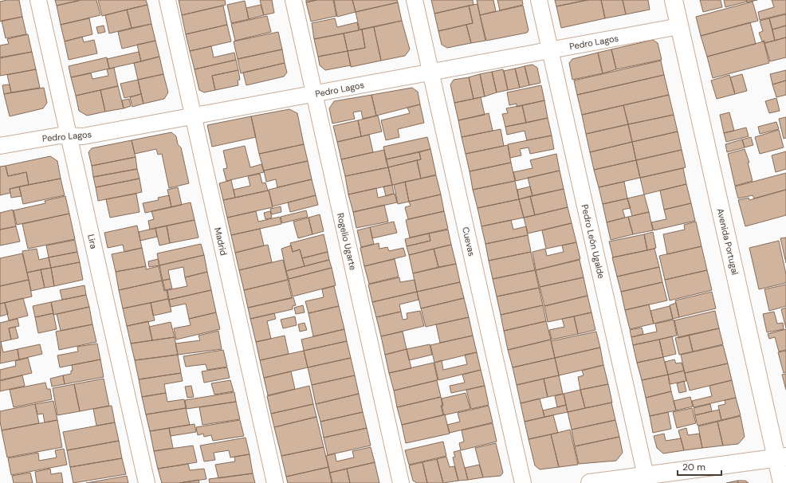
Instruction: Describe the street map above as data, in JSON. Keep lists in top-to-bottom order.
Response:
{
  "streets": {
    "street": [
      "Pedro Lagos",
      "Lira",
      "Madrid",
      "Rogelio Ugarte",
      "Cuevas",
      "Pedro León Ugalde",
      "Avenida Portugal"
    ]
  },
  "crossings": [
    ["Pedro Lagos", "Lira"],
    ["Pedro Lagos", "Madrid"],
    ["Pedro Lagos", "Rogelio Ugarte"],
    ["Pedro Lagos", "Cuevas"],
    ["Pedro Lagos", "Pedro León Ugalde"],
    ["Pedro Lagos", "Avenida Portugal"]
  ],
  "scale_bar": "20 m"
}
